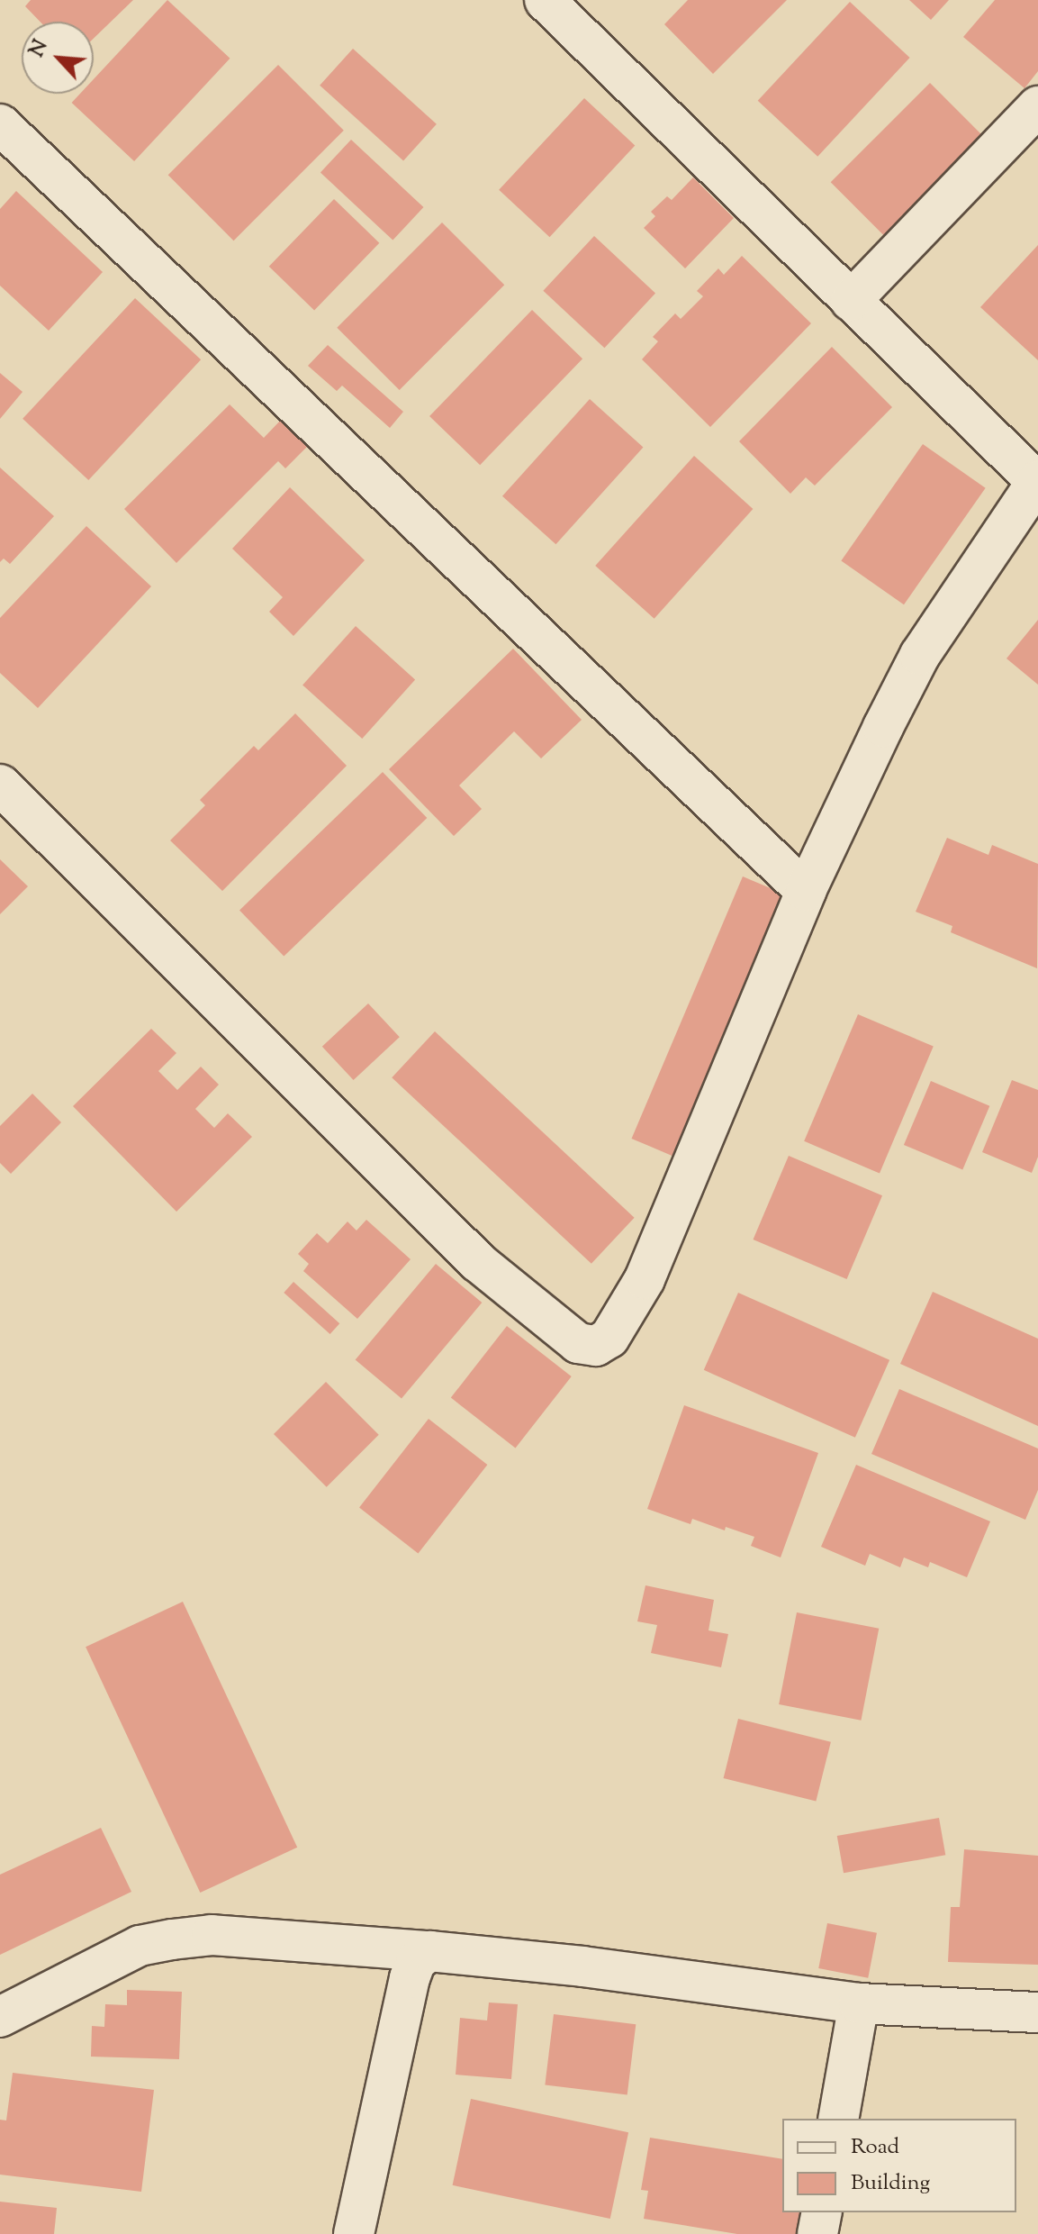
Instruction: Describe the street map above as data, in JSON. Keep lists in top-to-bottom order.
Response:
{
  "legend": ["Road", "Building"],
  "north": "top left"
}
